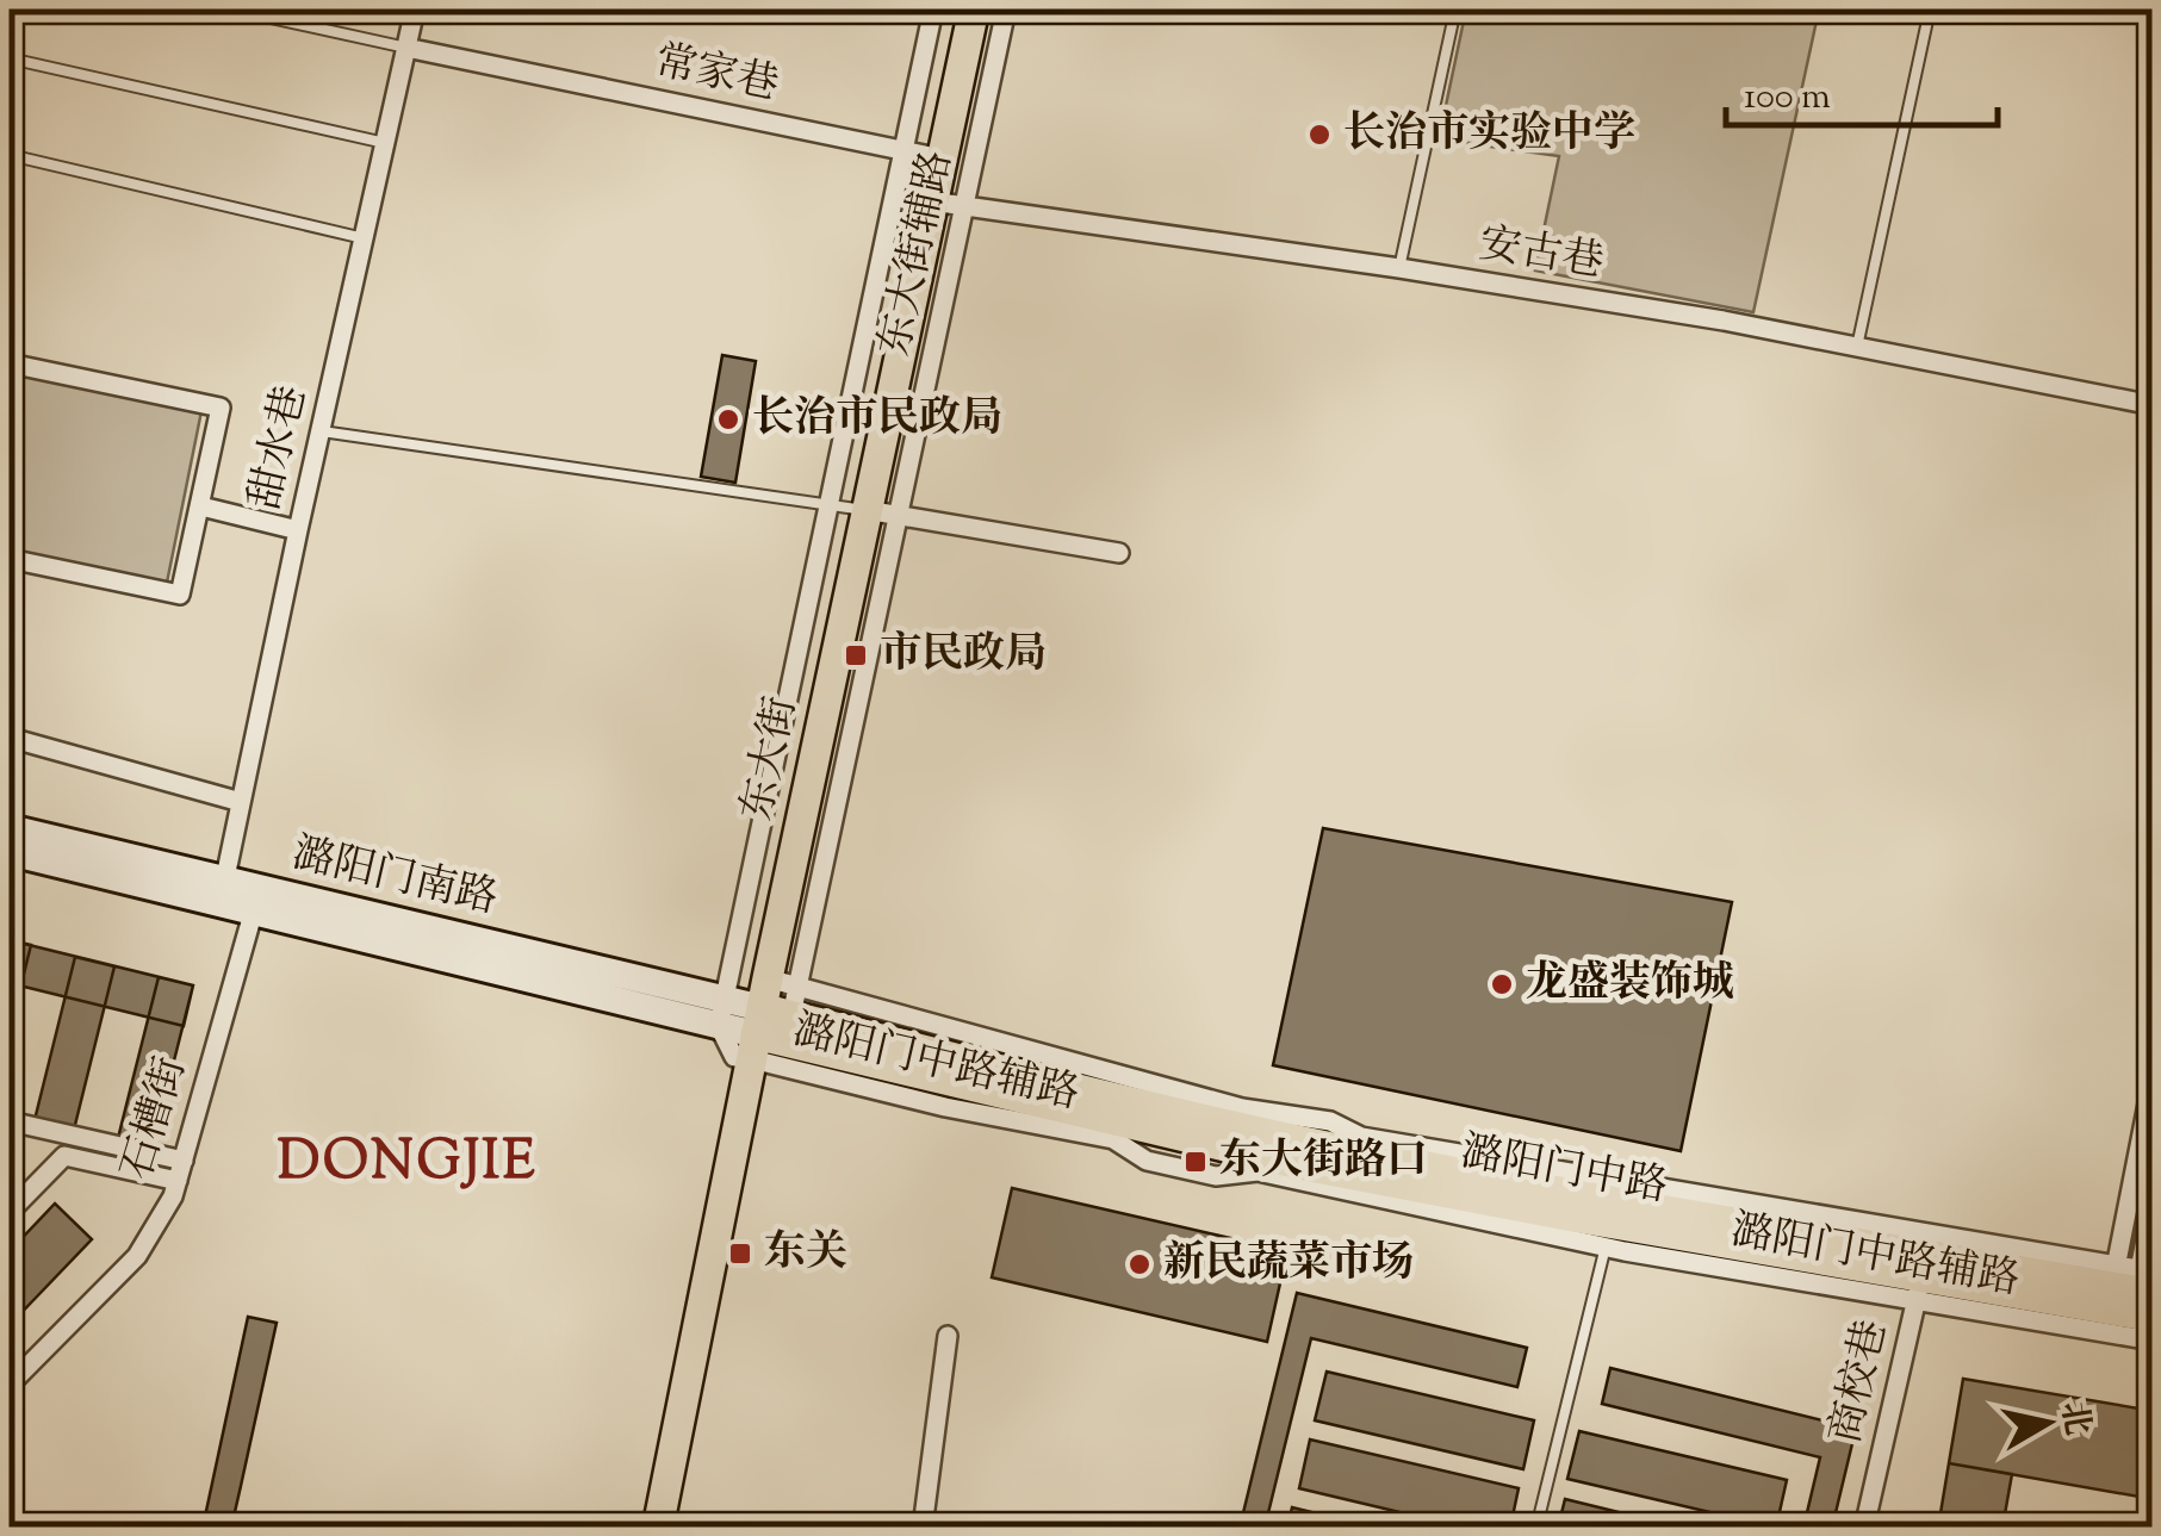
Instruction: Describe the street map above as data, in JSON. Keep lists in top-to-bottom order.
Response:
{
  "streets": {
    "main road": ["东大街", "潞阳门南路", "潞阳门中路"],
    "street": [
      "常家巷",
      "东大街辅路",
      "安古巷",
      "甜水巷",
      "潞阳门中路辅路",
      "石槽街",
      "商校巷"
    ]
  },
  "crossings": [
    ["常家巷", "东大街辅路"],
    ["常家巷", "甜水巷"],
    ["常家巷", "东大街"],
    ["东大街辅路", "安古巷"],
    ["东大街辅路", "东大街"],
    ["东大街辅路", "潞阳门南路"],
    ["东大街辅路", "潞阳门中路辅路"],
    ["东大街辅路", "潞阳门中路"],
    ["安古巷", "东大街"],
    ["甜水巷", "潞阳门南路"],
    ["东大街", "潞阳门南路"],
    ["东大街", "潞阳门中路辅路"],
    ["东大街", "潞阳门中路"],
    ["潞阳门南路", "潞阳门中路辅路"],
    ["潞阳门南路", "石槽街"],
    ["潞阳门南路", "潞阳门中路"],
    ["潞阳门中路辅路", "潞阳门中路"],
    ["潞阳门中路辅路", "商校巷"],
    ["潞阳门中路", "商校巷"]
  ],
  "districts": ["DONGJIE"],
  "places": {
    "other": [
      "长治市实验中学",
      "长治市民政局",
      "龙盛装饰城",
      "新民蔬菜市场"
    ],
    "transit": ["市民政局", "东大街路口", "东关"]
  },
  "scale_bar": "100 m",
  "north": "right"
}
